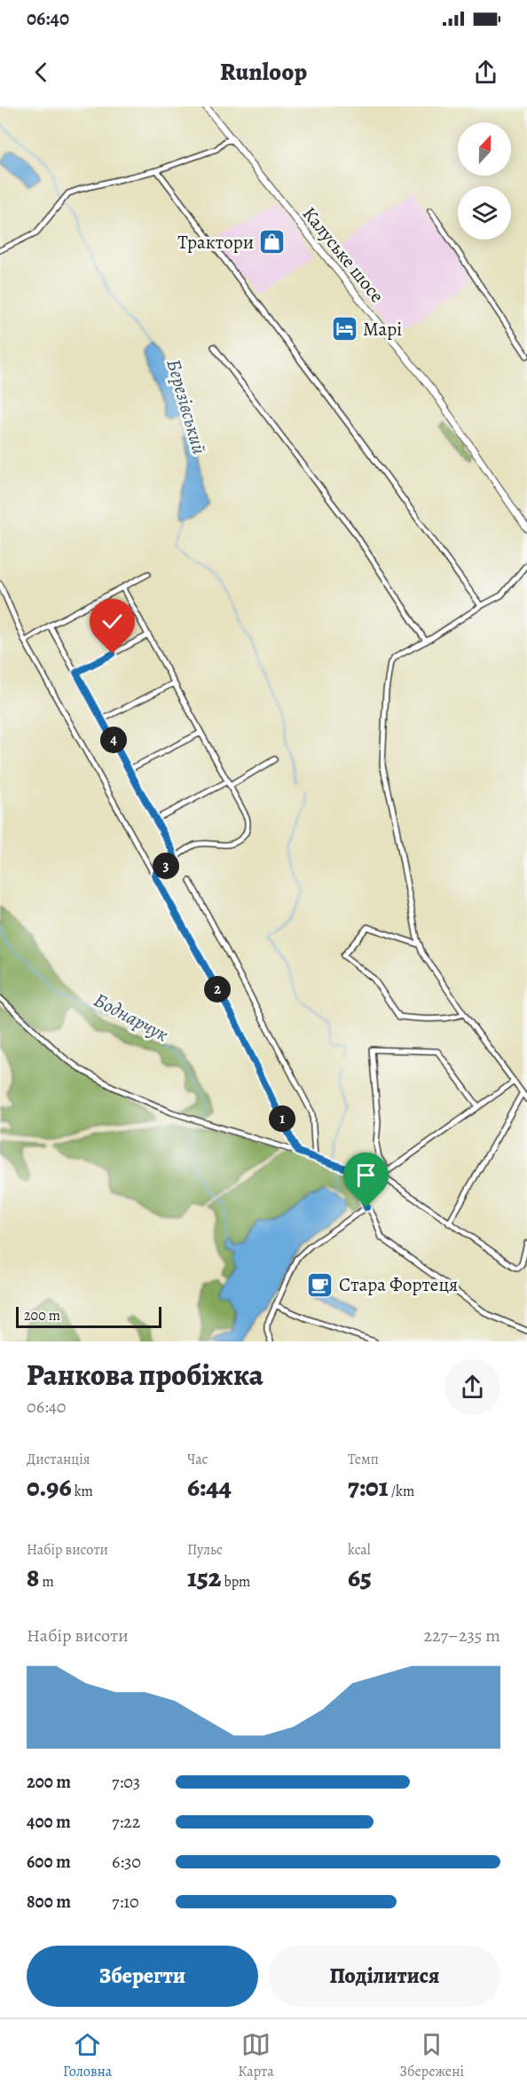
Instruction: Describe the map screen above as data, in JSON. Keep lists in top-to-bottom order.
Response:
{
  "streets": {
    "main road": ["Калуське шосе"]
  },
  "water": ["Березівський", "Боднарчук"],
  "places": {
    "shop": ["Трактори"],
    "hotel": ["Марі"],
    "cafe": ["Стара Фортеця"]
  },
  "scale_bar": "200 m",
  "north": "top",
  "page": {
    "status": "06:40",
    "header": "Runloop",
    "pins": [
      "4",
      "3",
      "2",
      "1"
    ],
    "scale": "200 m",
    "heading": ["Ранкова пробіжка", "06:40"],
    "stats": [
      ["Дистанція", "0.96 km"],
      ["Час", "6:44"],
      ["Темп", "7:01 /km"],
      ["Набір висоти", "8 m"],
      ["Пульс", "152 bpm"],
      ["kcal", "65"]
    ],
    "chart": ["Набір висоти", "227–235 m"],
    "list": [
      {
        "name": "200 m",
        "note": "7:03"
      },
      {
        "name": "400 m",
        "note": "7:22"
      },
      {
        "name": "600 m",
        "note": "6:30"
      },
      {
        "name": "800 m",
        "note": "7:10"
      }
    ],
    "buttons": ["Зберегти", "Поділитися"],
    "tabs": ["Головна", "Карта", "Збережені"]
  }
}
